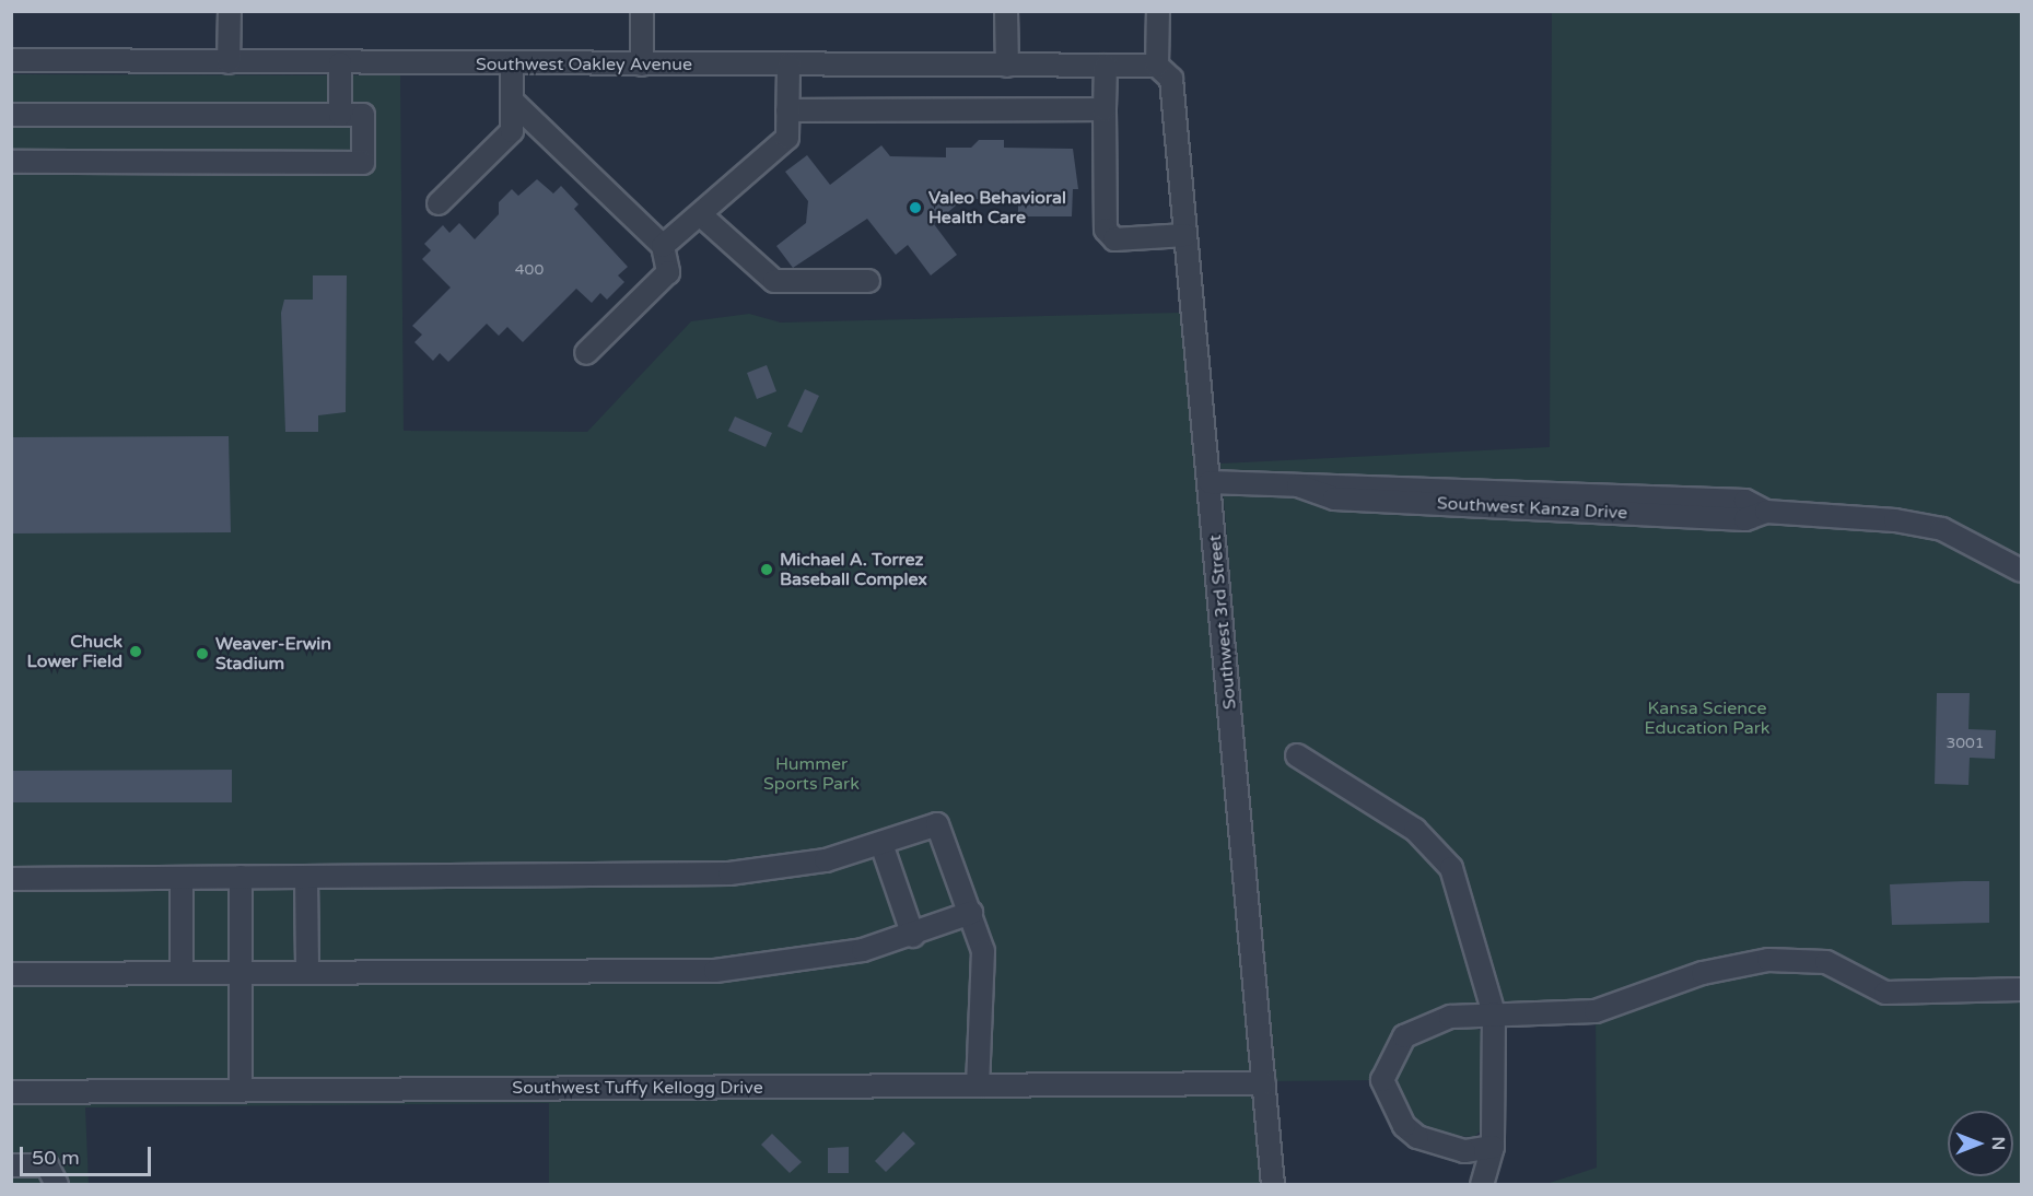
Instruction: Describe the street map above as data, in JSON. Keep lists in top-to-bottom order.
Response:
{
  "streets": {
    "street": [
      "Southwest Oakley Avenue",
      "Southwest Kanza Drive",
      "Southwest 3rd Street",
      "Southwest Tuffy Kellogg Drive"
    ]
  },
  "crossings": [
    ["Southwest Oakley Avenue", "Southwest 3rd Street"],
    ["Southwest Kanza Drive", "Southwest 3rd Street"],
    ["Southwest 3rd Street", "Southwest Tuffy Kellogg Drive"]
  ],
  "parks": ["Kansa Science Education Park", "Hummer Sports Park"],
  "places": [
    "Valeo Behavioral Health Care",
    "Michael A. Torrez Baseball Complex",
    "Chuck Lower Field",
    "Weaver-Erwin Stadium"
  ],
  "house_numbers": ["400", "3001"],
  "scale_bar": "50 m",
  "north": "right"
}
